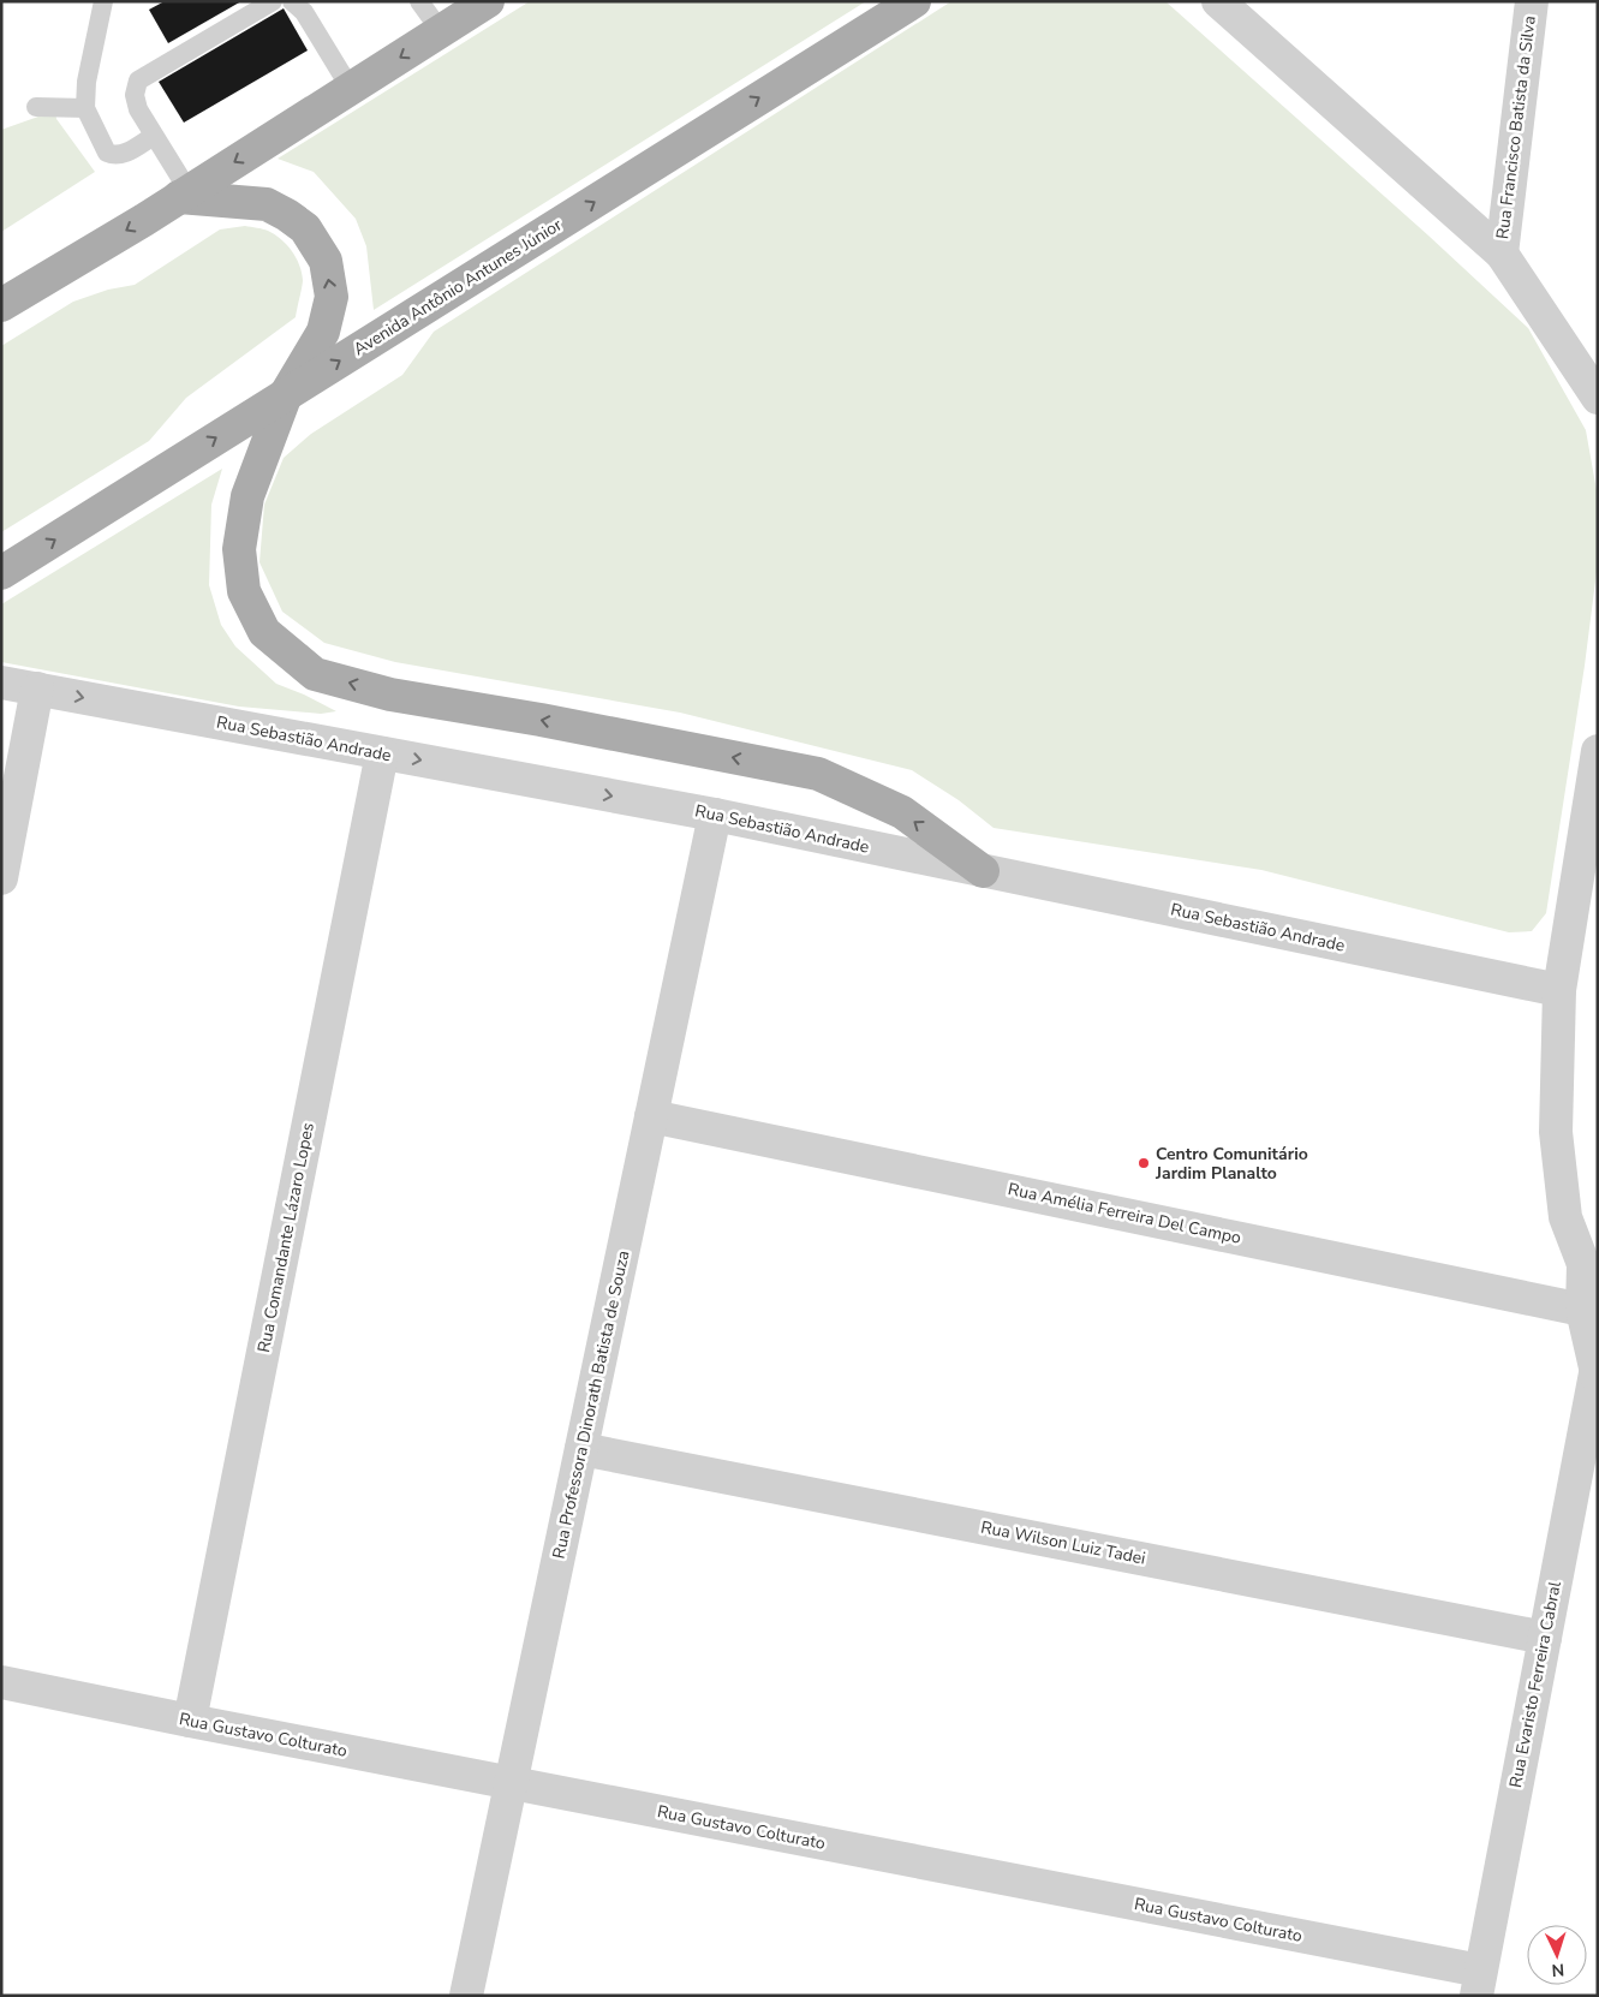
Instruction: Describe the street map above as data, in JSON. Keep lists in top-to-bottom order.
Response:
{
  "streets": {
    "main road": ["Avenida Antônio Antunes Júnior"],
    "street": [
      "Rua Francisco Batista da Silva",
      "Rua Sebastião Andrade",
      "Rua Amélia Ferreira Del Campo",
      "Rua Comandante Lázaro Lopes",
      "Rua Professora Dinorath Batista de Souza",
      "Rua Wilson Luiz Tadei",
      "Rua Evaristo Ferreira Cabral",
      "Rua Gustavo Colturato"
    ]
  },
  "crossings": [
    ["Rua Sebastião Andrade", "Rua Comandante Lázaro Lopes"],
    ["Rua Sebastião Andrade", "Rua Professora Dinorath Batista de Souza"],
    ["Rua Amélia Ferreira Del Campo", "Rua Professora Dinorath Batista de Souza"],
    ["Rua Comandante Lázaro Lopes", "Rua Gustavo Colturato"],
    ["Rua Professora Dinorath Batista de Souza", "Rua Wilson Luiz Tadei"],
    ["Rua Professora Dinorath Batista de Souza", "Rua Gustavo Colturato"],
    ["Rua Wilson Luiz Tadei", "Rua Evaristo Ferreira Cabral"],
    ["Rua Evaristo Ferreira Cabral", "Rua Gustavo Colturato"]
  ],
  "one_way": ["Rua Sebastião Andrade"],
  "places": ["Centro Comunitário Jardim Planalto"],
  "north": "bottom"
}
